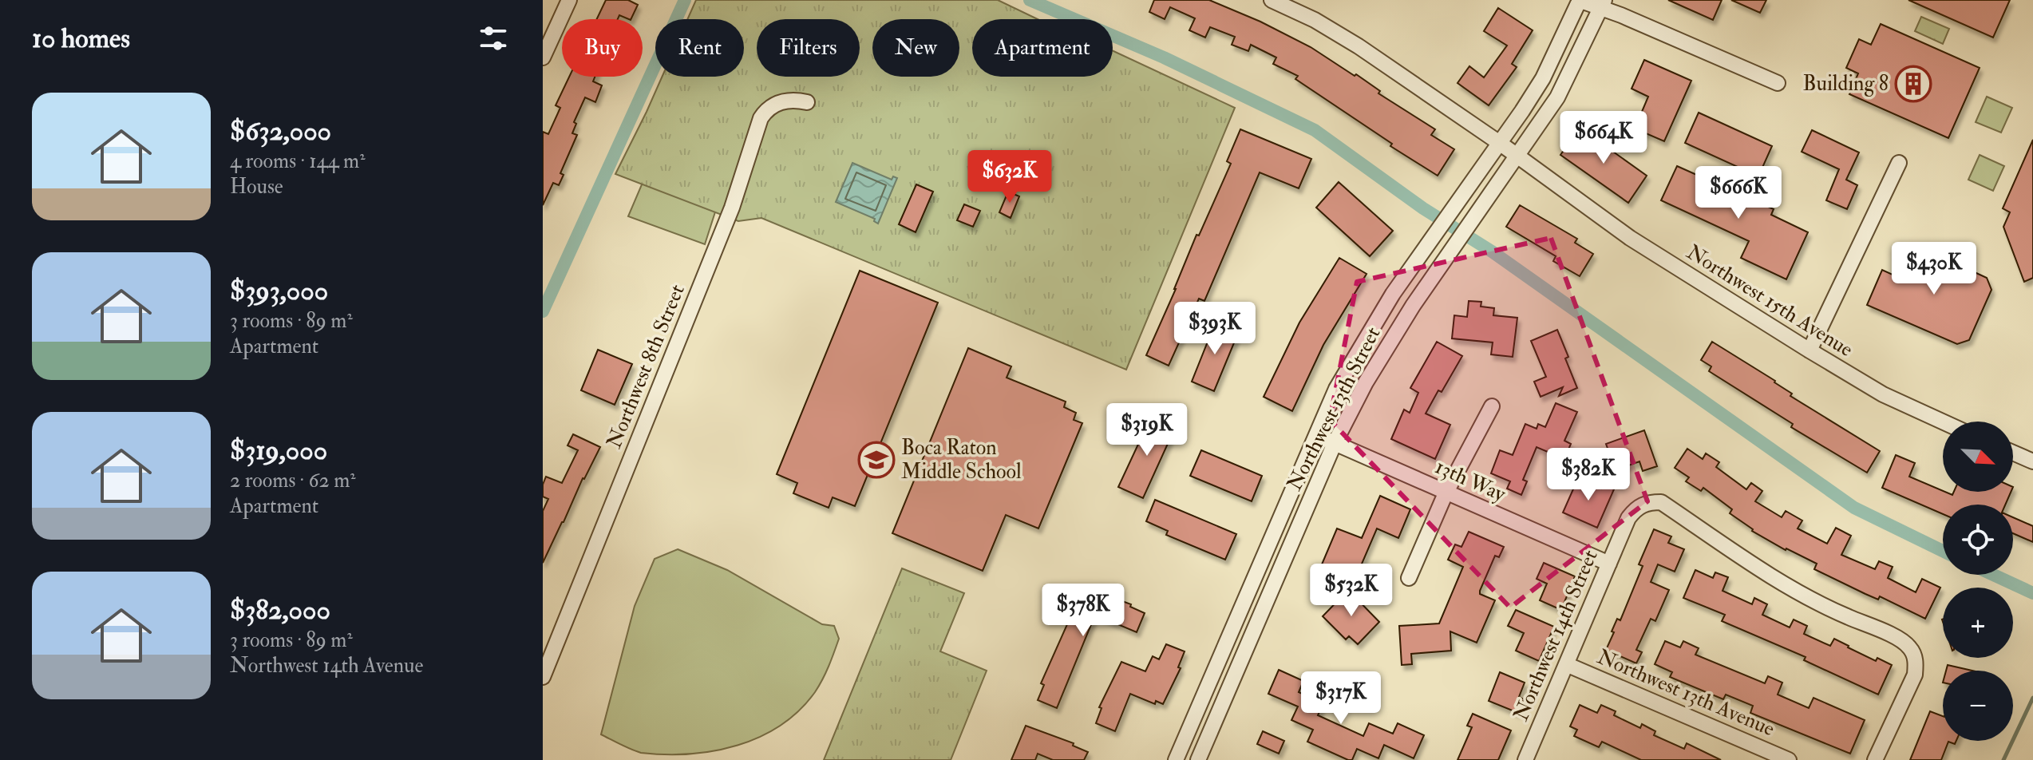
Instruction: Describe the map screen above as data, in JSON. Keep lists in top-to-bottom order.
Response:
{
  "streets": {
    "street": [
      "Northwest 15th Avenue",
      "Northwest 8th Street",
      "Northwest 13th Street",
      "13th Way",
      "Northwest 14th Street",
      "Northwest 13th Avenue"
    ]
  },
  "crossings": [
    ["Northwest 15th Avenue", "Northwest 13th Street"],
    ["Northwest 13th Street", "13th Way"],
    ["13th Way", "Northwest 14th Street"],
    ["Northwest 14th Street", "Northwest 13th Avenue"]
  ],
  "places": {
    "building": ["Building 8"],
    "school or university": ["Boca Raton Middle School"]
  },
  "north": "bottom right",
  "page": {
    "heading": "10 homes",
    "chip": [
      "Buy",
      "Rent",
      "Filters",
      "New",
      "Apartment"
    ],
    "list": [
      {
        "name": "$632,000",
        "note": "4 rooms · 144 m² · House"
      },
      {
        "name": "$393,000",
        "note": "3 rooms · 89 m² · Apartment"
      },
      {
        "name": "$319,000",
        "note": "2 rooms · 62 m² · Apartment"
      },
      {
        "name": "$382,000",
        "note": "3 rooms · 89 m² · Northwest 14th Avenue"
      }
    ],
    "price": [
      "$664K",
      "$632K",
      "$666K",
      "$430K",
      "$393K",
      "$319K",
      "$382K",
      "$532K",
      "$378K",
      "$317K"
    ],
    "map_buttons": ["+", "−"]
  }
}
